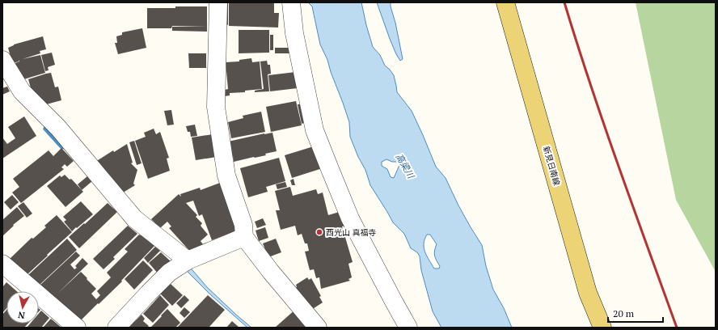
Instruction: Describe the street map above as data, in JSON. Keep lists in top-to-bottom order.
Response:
{
  "streets": {
    "main road": ["新見日南線"]
  },
  "water": ["高梁川"],
  "places": ["西光山 真福寺"],
  "scale_bar": "20 m",
  "north": "bottom"
}
